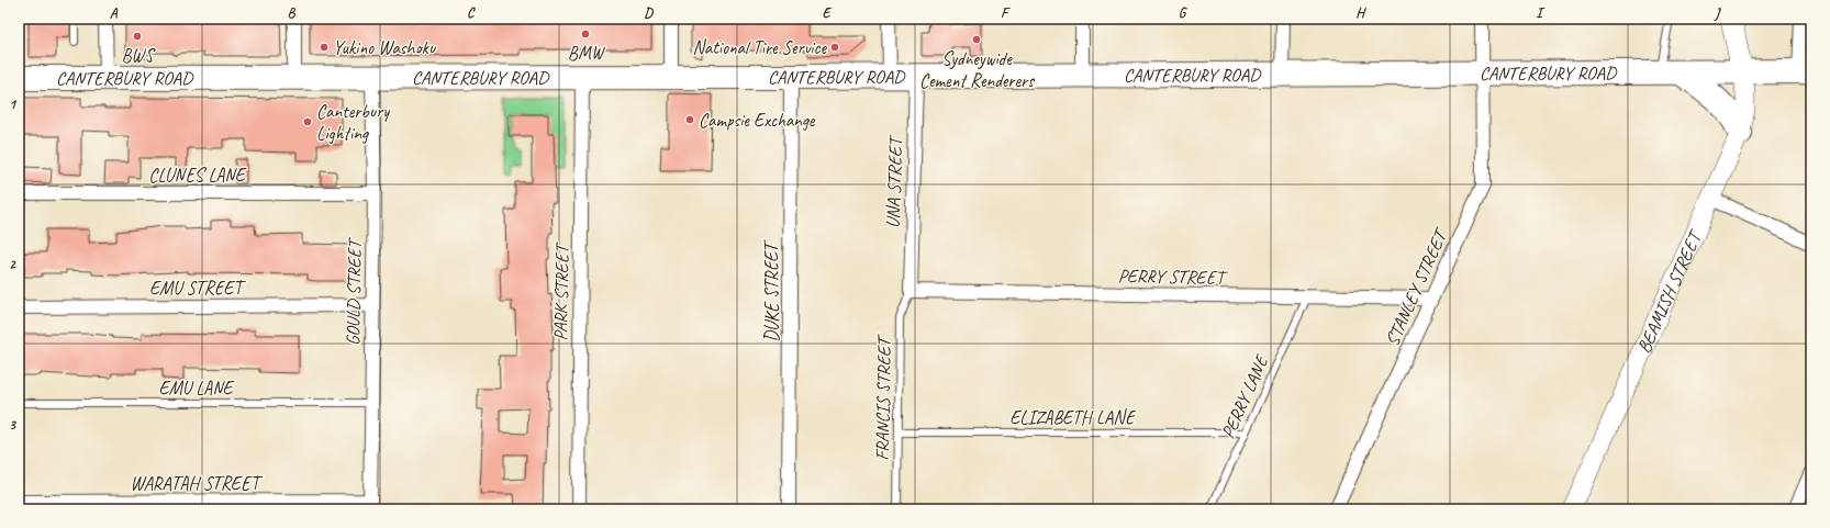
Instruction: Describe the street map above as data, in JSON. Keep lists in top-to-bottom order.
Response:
{
  "streets": {
    "highway": ["CANTERBURY ROAD"],
    "main road": ["BEAMISH STREET"],
    "street": [
      "CLUNES LANE",
      "UNA STREET",
      "PERRY STREET",
      "EMU STREET",
      "STANLEY STREET",
      "GOULD STREET",
      "PARK STREET",
      "DUKE STREET",
      "WARATAH STREET"
    ],
    "lane": [
      "EMU LANE",
      "PERRY LANE",
      "FRANCIS STREET",
      "ELIZABETH LANE"
    ]
  },
  "crossings": [
    ["CANTERBURY ROAD", "UNA STREET"],
    ["CANTERBURY ROAD", "STANLEY STREET"],
    ["CANTERBURY ROAD", "GOULD STREET"],
    ["CANTERBURY ROAD", "PARK STREET"],
    ["CANTERBURY ROAD", "DUKE STREET"],
    ["CANTERBURY ROAD", "BEAMISH STREET"],
    ["CLUNES LANE", "GOULD STREET"],
    ["UNA STREET", "PERRY STREET"],
    ["UNA STREET", "FRANCIS STREET"],
    ["PERRY STREET", "STANLEY STREET"],
    ["PERRY STREET", "PERRY LANE"],
    ["PERRY STREET", "FRANCIS STREET"],
    ["EMU STREET", "GOULD STREET"],
    ["GOULD STREET", "EMU LANE"],
    ["GOULD STREET", "WARATAH STREET"],
    ["PERRY LANE", "ELIZABETH LANE"],
    ["FRANCIS STREET", "ELIZABETH LANE"]
  ],
  "places": [
    "BMW",
    "BWS",
    "Sydneywide Cement Renderers",
    "Yukino Washoku",
    "National Tire Service",
    "Campsie Exchange",
    "Canterbury Lighting"
  ],
  "grid": {
    "columns": [
      "A",
      "B",
      "C",
      "D",
      "E",
      "F",
      "G",
      "H",
      "I",
      "J"
    ],
    "rows": ["1", "2", "3"]
  }
}
